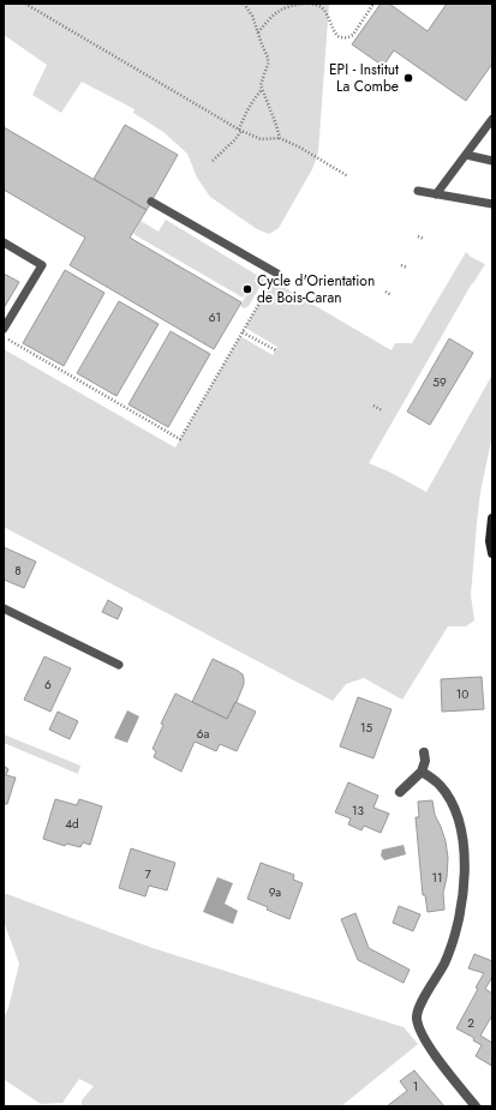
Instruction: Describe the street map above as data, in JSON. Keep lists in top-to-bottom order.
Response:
{
  "places": ["EPI - Institut La Combe", "Cycle d'Orientation de Bois-Caran"],
  "house_numbers": [
    "61",
    "59",
    "8",
    "6",
    "10",
    "15",
    "6a",
    "13",
    "4d",
    "7",
    "11",
    "9a",
    "2",
    "1"
  ]
}
